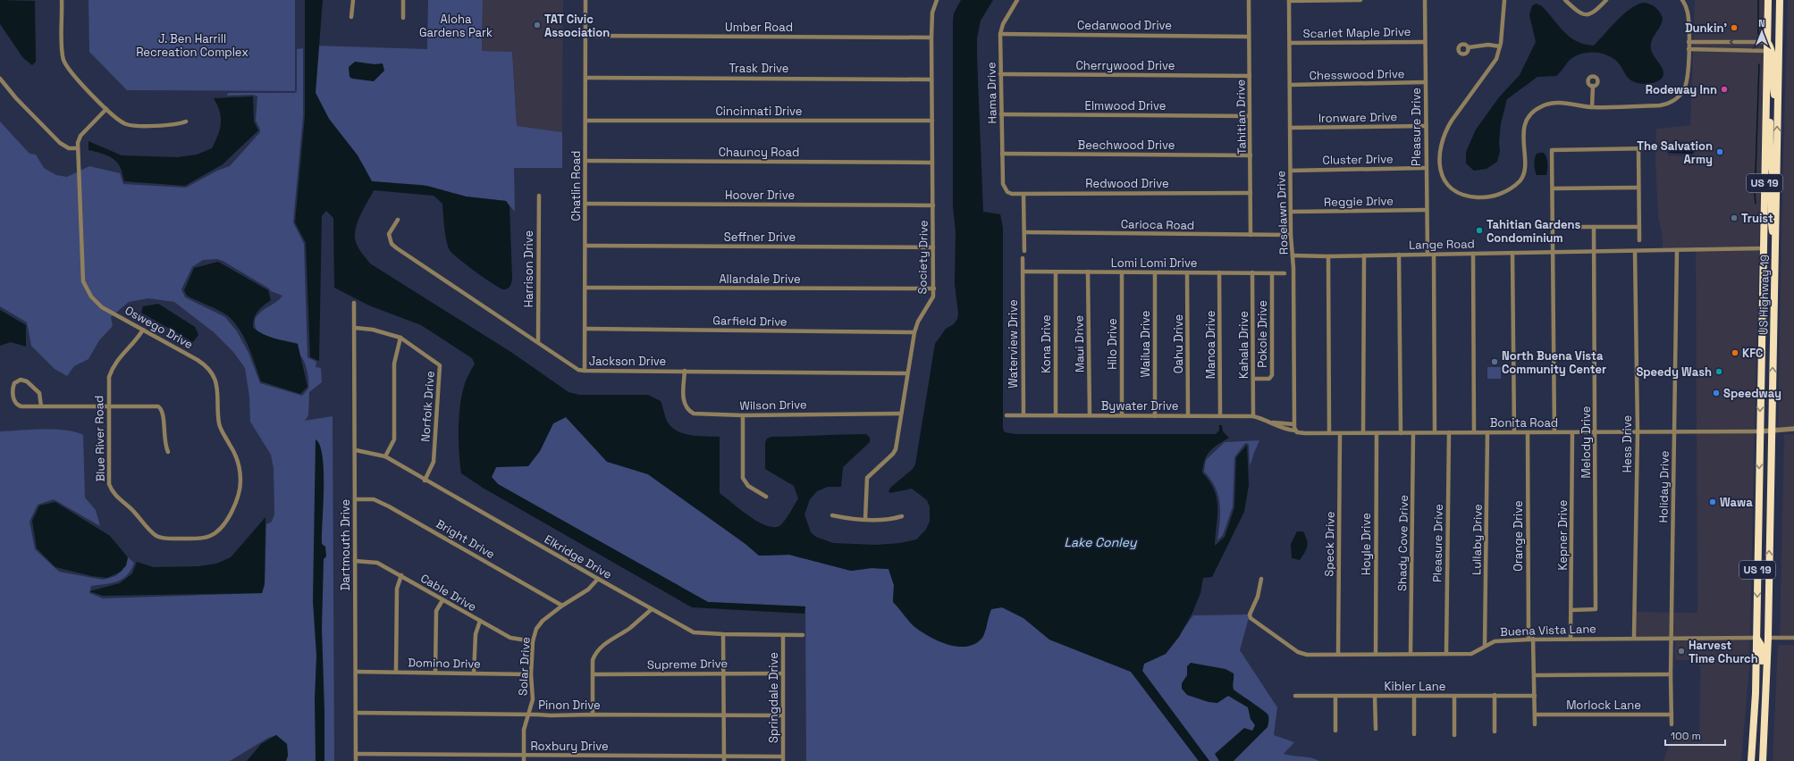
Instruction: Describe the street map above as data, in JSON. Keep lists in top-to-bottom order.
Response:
{
  "streets": {
    "highway": ["US 19", "US Highway 19"],
    "street": [
      "Cedarwood Drive",
      "Umber Road",
      "Scarlet Maple Drive",
      "Cherrywood Drive",
      "Trask Drive",
      "Chesswood Drive",
      "Hama Drive",
      "Elmwood Drive",
      "Cincinnati Drive",
      "Tahitian Drive",
      "Ironware Drive",
      "Pleasure Drive",
      "Beechwood Drive",
      "Chauncy Road",
      "Cluster Drive",
      "Redwood Drive",
      "Chatlin Road",
      "Hoover Drive",
      "Reggie Drive",
      "Roselawn Drive",
      "Carioca Road",
      "Seffner Drive",
      "Lange Road",
      "Society Drive",
      "Lomi Lomi Drive",
      "Harrison Drive",
      "Allandale Drive",
      "Garfield Drive",
      "Oswego Drive",
      "Pokole Drive",
      "Waterview Drive",
      "Kona Drive",
      "Maui Drive",
      "Hilo Drive",
      "Wailua Drive",
      "Oahu Drive",
      "Manoa Drive",
      "Kahala Drive",
      "Jackson Drive",
      "Wilson Drive",
      "Bywater Drive",
      "Norfolk Drive",
      "Bonita Road",
      "Blue River Road",
      "Melody Drive",
      "Hess Drive",
      "Holiday Drive",
      "Kepner Drive",
      "Orange Drive",
      "Bright Drive",
      "Lullaby Drive",
      "Shady Cove Drive",
      "Speck Drive",
      "Hoyle Drive",
      "Dartmouth Drive",
      "Elkridge Drive",
      "Cable Drive",
      "Buena Vista Lane",
      "Domino Drive",
      "Supreme Drive",
      "Solar Drive",
      "Kibler Lane",
      "Springdale Drive",
      "Pinon Drive",
      "Morlock Lane",
      "Roxbury Drive"
    ]
  },
  "crossings": [
    ["Cedarwood Drive", "Hama Drive"],
    ["Cedarwood Drive", "Tahitian Drive"],
    ["Umber Road", "Chatlin Road"],
    ["Umber Road", "Society Drive"],
    ["Scarlet Maple Drive", "Pleasure Drive"],
    ["Scarlet Maple Drive", "Roselawn Drive"],
    ["Cherrywood Drive", "Hama Drive"],
    ["Cherrywood Drive", "Tahitian Drive"],
    ["Trask Drive", "Chatlin Road"],
    ["Trask Drive", "Society Drive"],
    ["Chesswood Drive", "Pleasure Drive"],
    ["Chesswood Drive", "Roselawn Drive"],
    ["Hama Drive", "Elmwood Drive"],
    ["Hama Drive", "Beechwood Drive"],
    ["Hama Drive", "Redwood Drive"],
    ["Elmwood Drive", "Tahitian Drive"],
    ["Cincinnati Drive", "Chatlin Road"],
    ["Cincinnati Drive", "Society Drive"],
    ["Tahitian Drive", "Beechwood Drive"],
    ["Tahitian Drive", "Redwood Drive"],
    ["Tahitian Drive", "Carioca Road"],
    ["Ironware Drive", "Pleasure Drive"],
    ["Ironware Drive", "Roselawn Drive"],
    ["Pleasure Drive", "Cluster Drive"],
    ["Pleasure Drive", "Reggie Drive"],
    ["Pleasure Drive", "Lange Road"],
    ["Pleasure Drive", "Bonita Road"],
    ["Pleasure Drive", "Buena Vista Lane"],
    ["Chauncy Road", "Chatlin Road"],
    ["Chauncy Road", "Society Drive"],
    ["Cluster Drive", "Roselawn Drive"],
    ["Chatlin Road", "Hoover Drive"],
    ["Chatlin Road", "Seffner Drive"],
    ["Chatlin Road", "Allandale Drive"],
    ["Chatlin Road", "Garfield Drive"],
    ["Chatlin Road", "Jackson Drive"],
    ["Hoover Drive", "Society Drive"],
    ["Reggie Drive", "Roselawn Drive"],
    ["Roselawn Drive", "Carioca Road"],
    ["Roselawn Drive", "Lange Road"],
    ["Roselawn Drive", "Bywater Drive"],
    ["Seffner Drive", "Society Drive"],
    ["Lange Road", "US Highway 19"],
    ["Lange Road", "Melody Drive"],
    ["Lange Road", "Hess Drive"],
    ["Lange Road", "Holiday Drive"],
    ["Society Drive", "Allandale Drive"],
    ["Society Drive", "Garfield Drive"],
    ["Society Drive", "Jackson Drive"],
    ["Society Drive", "Wilson Drive"],
    ["Lomi Lomi Drive", "Pokole Drive"],
    ["Lomi Lomi Drive", "Waterview Drive"],
    ["Lomi Lomi Drive", "Kona Drive"],
    ["Lomi Lomi Drive", "Maui Drive"],
    ["Lomi Lomi Drive", "Hilo Drive"],
    ["Lomi Lomi Drive", "Wailua Drive"],
    ["Lomi Lomi Drive", "Oahu Drive"],
    ["Lomi Lomi Drive", "Manoa Drive"],
    ["Lomi Lomi Drive", "Kahala Drive"],
    ["Harrison Drive", "Jackson Drive"],
    ["US Highway 19", "Bonita Road"],
    ["US Highway 19", "Buena Vista Lane"],
    ["Oswego Drive", "Blue River Road"],
    ["Pokole Drive", "Kahala Drive"],
    ["Waterview Drive", "Bywater Drive"],
    ["Kona Drive", "Bywater Drive"],
    ["Maui Drive", "Bywater Drive"],
    ["Hilo Drive", "Bywater Drive"],
    ["Wailua Drive", "Bywater Drive"],
    ["Oahu Drive", "Bywater Drive"],
    ["Manoa Drive", "Bywater Drive"],
    ["Kahala Drive", "Bywater Drive"],
    ["Jackson Drive", "Wilson Drive"],
    ["Bywater Drive", "Bonita Road"],
    ["Norfolk Drive", "Dartmouth Drive"],
    ["Norfolk Drive", "Elkridge Drive"],
    ["Bonita Road", "Melody Drive"],
    ["Bonita Road", "Hess Drive"],
    ["Bonita Road", "Holiday Drive"],
    ["Bonita Road", "Kepner Drive"],
    ["Bonita Road", "Orange Drive"],
    ["Bonita Road", "Lullaby Drive"],
    ["Bonita Road", "Shady Cove Drive"],
    ["Bonita Road", "Speck Drive"],
    ["Bonita Road", "Hoyle Drive"],
    ["Melody Drive", "Kepner Drive"],
    ["Hess Drive", "Buena Vista Lane"],
    ["Holiday Drive", "Buena Vista Lane"],
    ["Holiday Drive", "Morlock Lane"],
    ["Kepner Drive", "Buena Vista Lane"],
    ["Orange Drive", "Buena Vista Lane"],
    ["Bright Drive", "Dartmouth Drive"],
    ["Bright Drive", "Solar Drive"],
    ["Lullaby Drive", "Buena Vista Lane"],
    ["Shady Cove Drive", "Buena Vista Lane"],
    ["Speck Drive", "Buena Vista Lane"],
    ["Hoyle Drive", "Buena Vista Lane"],
    ["Dartmouth Drive", "Elkridge Drive"],
    ["Dartmouth Drive", "Cable Drive"],
    ["Dartmouth Drive", "Domino Drive"],
    ["Dartmouth Drive", "Pinon Drive"],
    ["Dartmouth Drive", "Roxbury Drive"],
    ["Elkridge Drive", "Solar Drive"],
    ["Elkridge Drive", "Springdale Drive"],
    ["Cable Drive", "Solar Drive"],
    ["Domino Drive", "Solar Drive"],
    ["Supreme Drive", "Springdale Drive"],
    ["Solar Drive", "Pinon Drive"],
    ["Solar Drive", "Roxbury Drive"],
    ["Springdale Drive", "Pinon Drive"],
    ["Springdale Drive", "Roxbury Drive"]
  ],
  "water": ["Lake Conley"],
  "parks": ["Aloha Gardens Park", "J. Ben Harrill Recreation Complex"],
  "places": [
    "TAT Civic Association",
    "Dunkin'",
    "Rodeway Inn",
    "The Salvation Army",
    "Truist",
    "Tahitian Gardens Condominium",
    "KFC",
    "North Buena Vista Community Center",
    "Speedy Wash",
    "Speedway",
    "Wawa",
    "Harvest Time Church"
  ],
  "scale_bar": "100 m",
  "north": "top"
}
